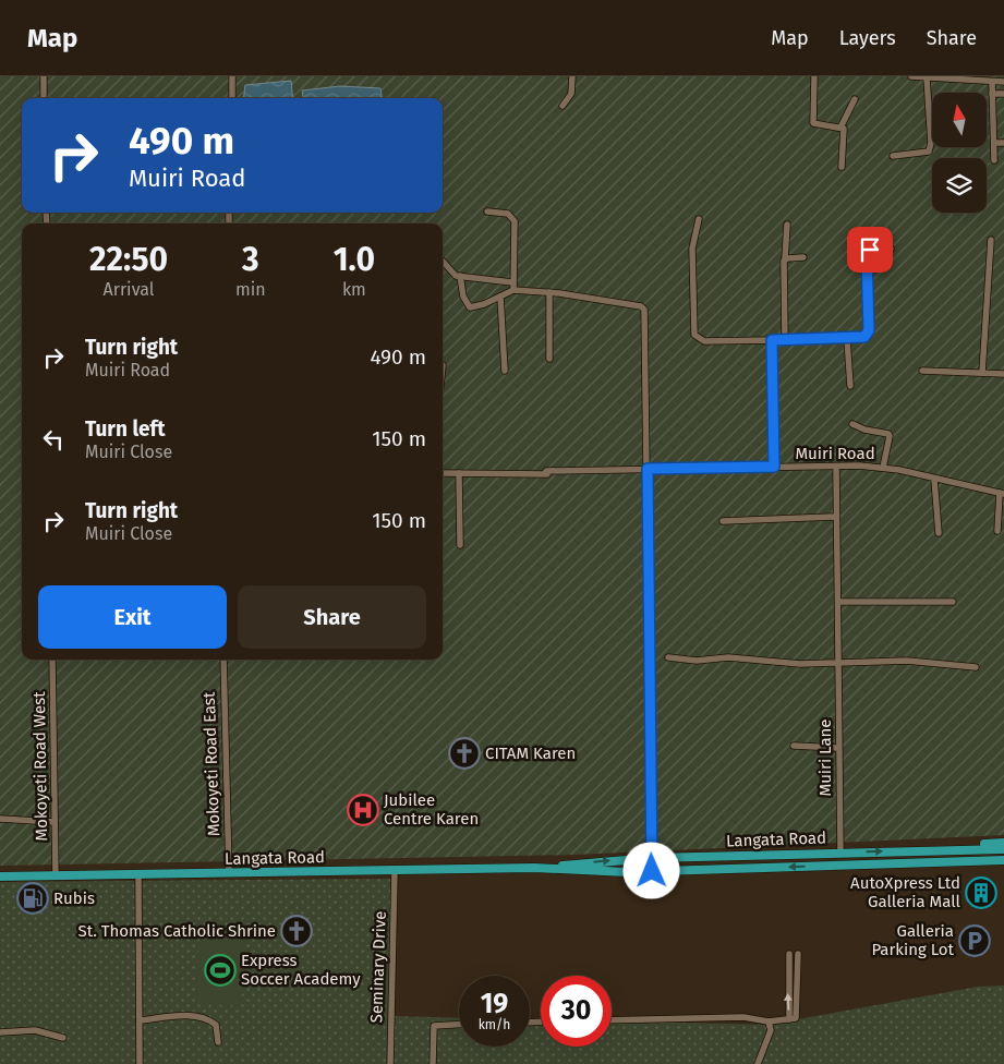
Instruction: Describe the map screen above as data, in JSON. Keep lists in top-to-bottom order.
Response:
{
  "streets": {
    "main road": ["Langata Road"],
    "street": [
      "Muiri Road",
      "Muiri Lane",
      "Mokoyeti Road East",
      "Mokoyeti Road West",
      "Seminary Drive"
    ]
  },
  "crossings": [
    ["Muiri Road", "Muiri Lane"],
    ["Muiri Lane", "Langata Road"],
    ["Mokoyeti Road East", "Langata Road"],
    ["Mokoyeti Road West", "Langata Road"],
    ["Langata Road", "Seminary Drive"]
  ],
  "places": {
    "church": ["CITAM Karen", "St. Thomas Catholic Shrine"],
    "hospital": ["Jubilee Centre Karen"],
    "building": ["AutoXpress Ltd Galleria Mall"],
    "fuel station": ["Rubis"],
    "parking": ["Galleria Parking Lot"],
    "sports": ["Express Soccer Academy"]
  },
  "north": "top",
  "page": {
    "header": "Map",
    "nav": ["Map", "Layers", "Share"],
    "turn": ["490 m", "Muiri Road"],
    "eta": [
      "22:50",
      "Arrival",
      "3",
      "min",
      "1.0",
      "km"
    ],
    "list": [
      {
        "name": "Turn right",
        "note": "Muiri Road",
        "value": "490 m"
      },
      {
        "name": "Turn left",
        "note": "Muiri Close",
        "value": "150 m"
      },
      {
        "name": "Turn right",
        "note": "Muiri Close",
        "value": "150 m"
      }
    ],
    "buttons": ["Exit", "Share"],
    "speed": "19 km/h",
    "limit": "30"
  }
}
